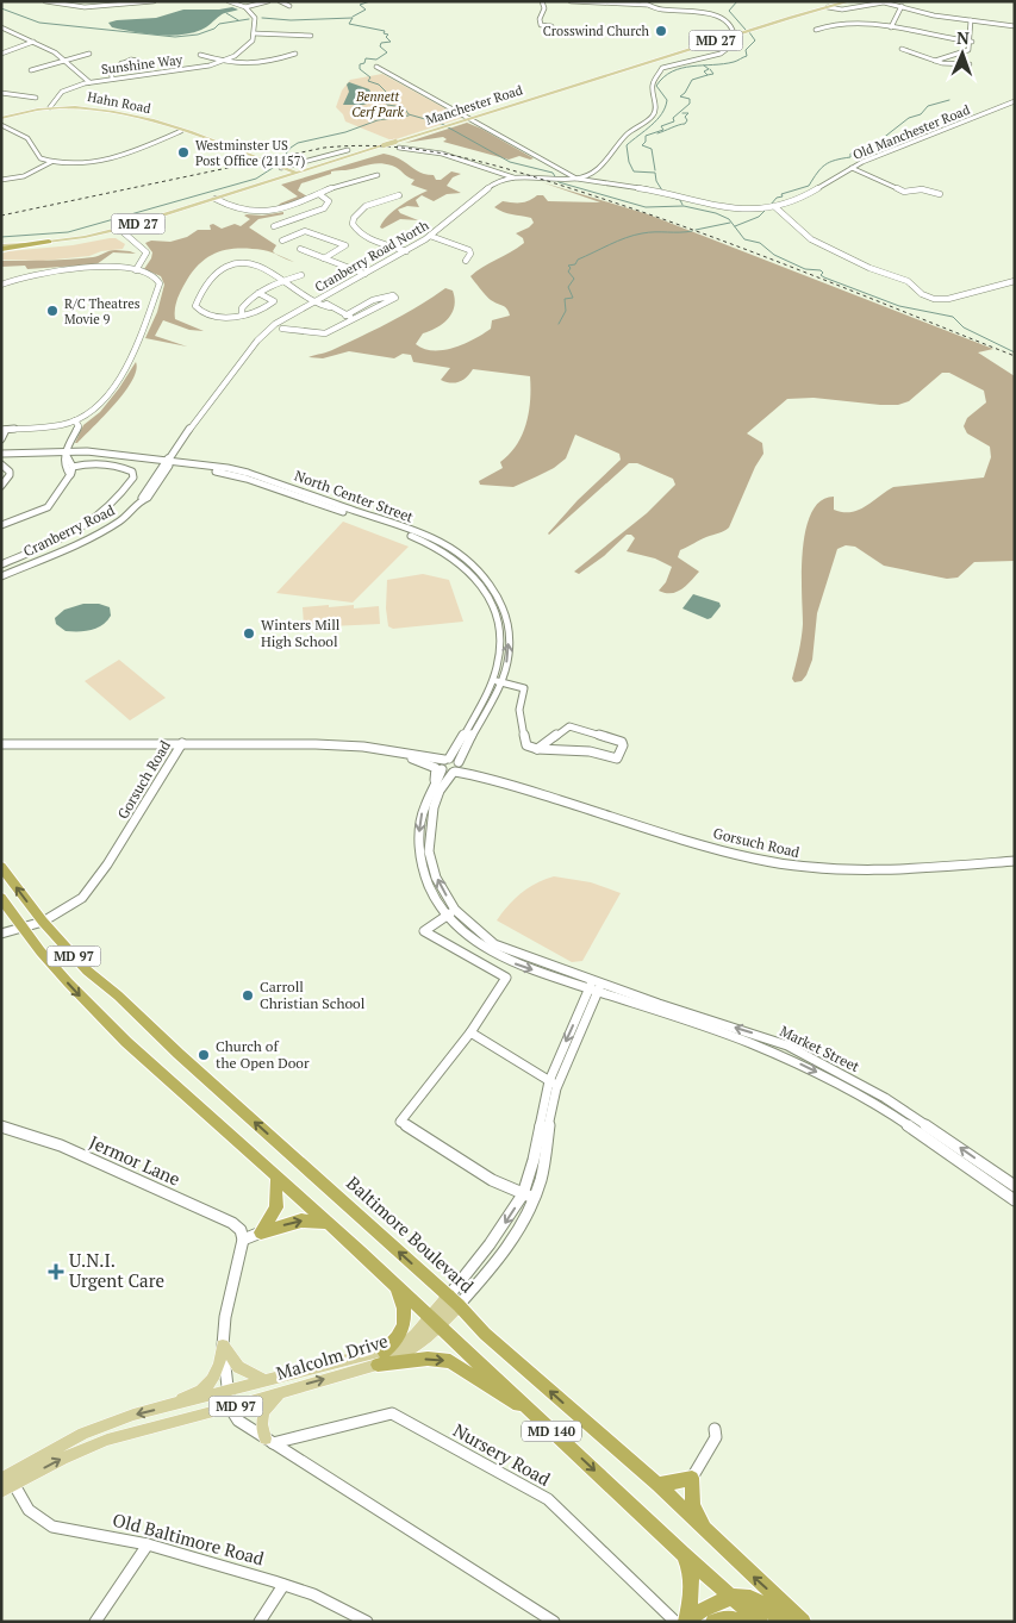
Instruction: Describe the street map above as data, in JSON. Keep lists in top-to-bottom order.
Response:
{
  "streets": {
    "highway": ["MD 97", "Baltimore Boulevard", "MD 140"],
    "main road": [
      "MD 27",
      "Hahn Road",
      "Manchester Road",
      "Malcolm Drive"
    ],
    "street": [
      "Sunshine Way",
      "Old Manchester Road",
      "Cranberry Road North",
      "North Center Street",
      "Cranberry Road",
      "Gorsuch Road",
      "Market Street",
      "Jermor Lane",
      "Nursery Road",
      "Old Baltimore Road"
    ]
  },
  "crossings": [
    ["Sunshine Way", "Hahn Road"],
    ["Hahn Road", "Manchester Road"],
    ["Manchester Road", "Old Manchester Road"],
    ["Old Manchester Road", "Cranberry Road North"],
    ["Cranberry Road North", "Cranberry Road"],
    ["North Center Street", "Cranberry Road"],
    ["North Center Street", "Gorsuch Road"],
    ["North Center Street", "Market Street"],
    ["North Center Street", "Malcolm Drive"],
    ["Gorsuch Road", "MD 97"],
    ["Gorsuch Road", "Baltimore Boulevard"],
    ["MD 97", "Jermor Lane"],
    ["MD 97", "Malcolm Drive"],
    ["MD 97", "MD 140"],
    ["Market Street", "Malcolm Drive"],
    ["Jermor Lane", "Malcolm Drive"],
    ["Jermor Lane", "MD 140"],
    ["Baltimore Boulevard", "Malcolm Drive"],
    ["Malcolm Drive", "MD 140"],
    ["Malcolm Drive", "Old Baltimore Road"]
  ],
  "parks": ["Bennett Cerf Park"],
  "places": {
    "other": [
      "Crosswind Church",
      "Westminster US Post Office (21157)",
      "R/C Theatres Movie 9",
      "Winters Mill High School",
      "Carroll Christian School",
      "Church of the Open Door"
    ],
    "health": ["U.N.I. Urgent Care"]
  },
  "north": "top"
}
